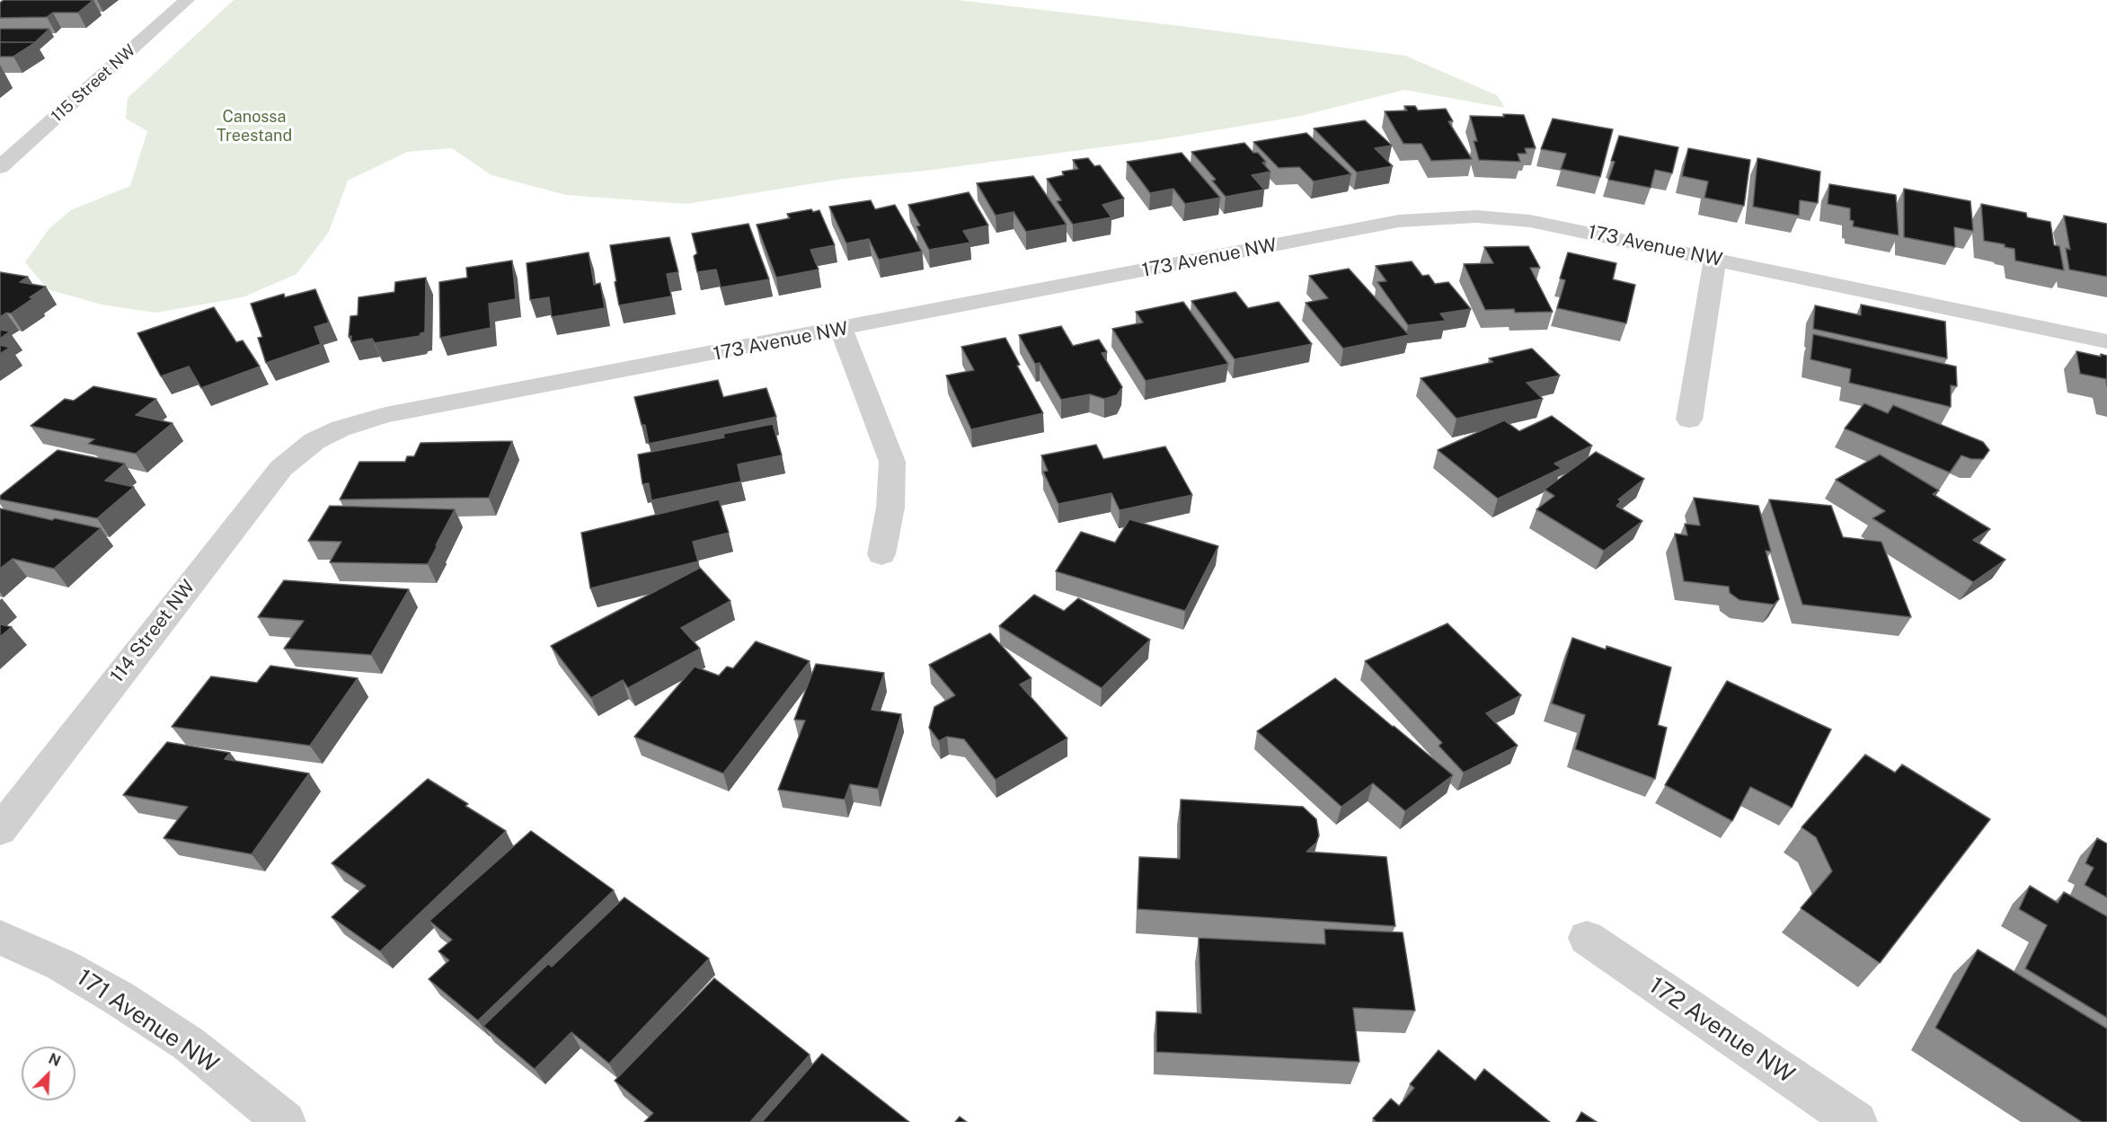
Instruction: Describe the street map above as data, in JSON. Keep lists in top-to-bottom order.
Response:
{
  "streets": {
    "street": [
      "115 Street NW",
      "173 Avenue NW",
      "114 Street NW",
      "171 Avenue NW",
      "172 Avenue NW"
    ]
  },
  "crossings": [
    ["173 Avenue NW", "114 Street NW"]
  ],
  "parks": ["Canossa Treestand"],
  "north": "top right"
}
